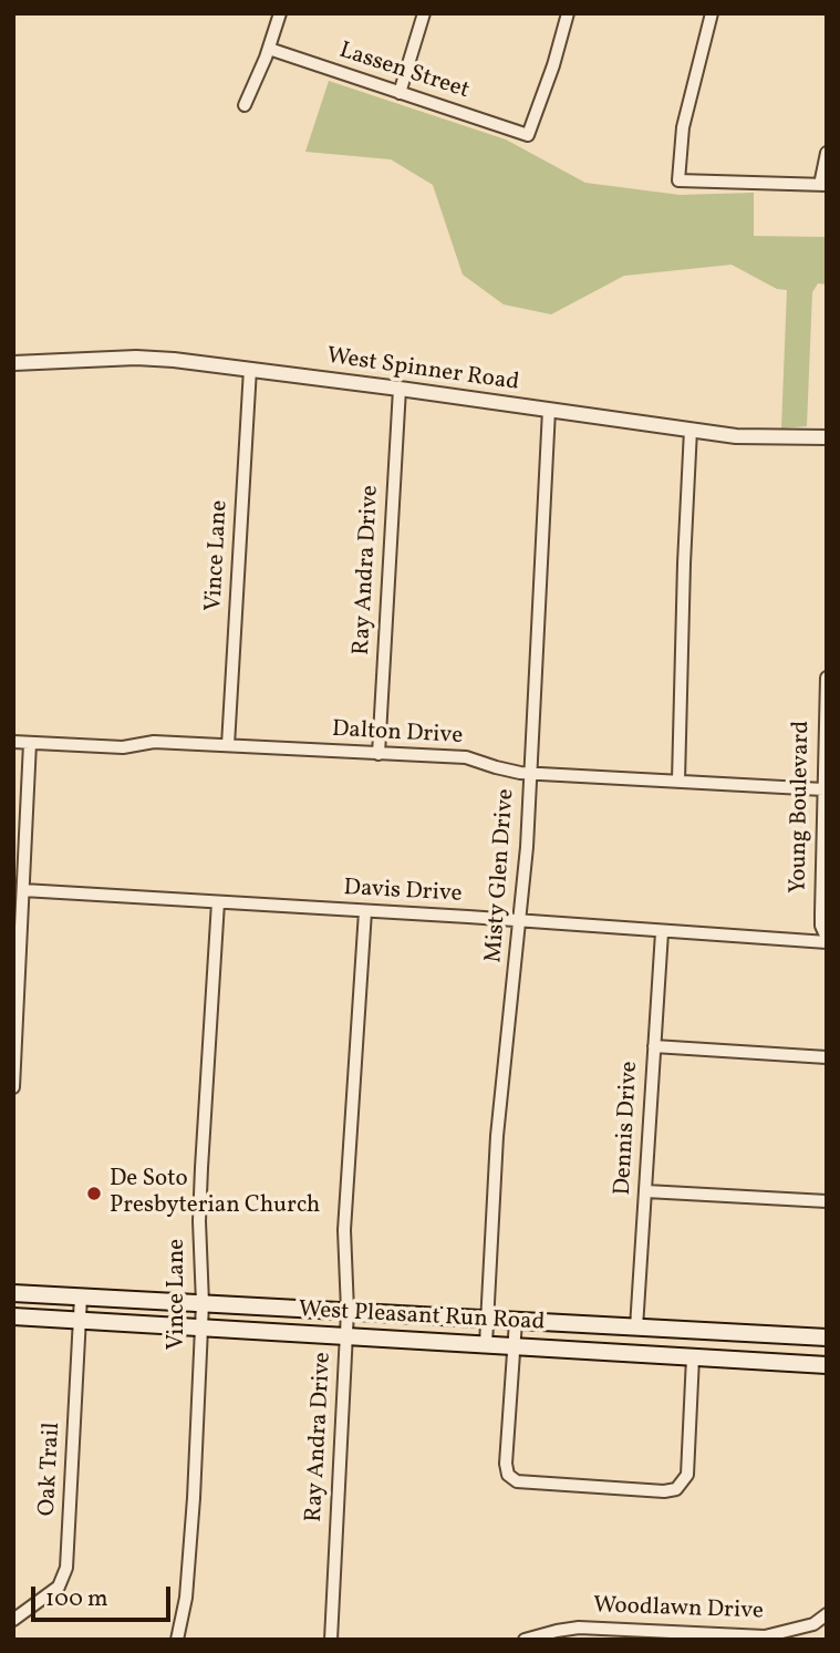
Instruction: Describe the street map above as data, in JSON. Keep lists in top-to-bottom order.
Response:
{
  "streets": {
    "main road": ["West Pleasant Run Road"],
    "street": [
      "Lassen Street",
      "West Spinner Road",
      "Vince Lane",
      "Ray Andra Drive",
      "Dalton Drive",
      "Young Boulevard",
      "Misty Glen Drive",
      "Davis Drive",
      "Dennis Drive",
      "Oak Trail",
      "Woodlawn Drive"
    ]
  },
  "crossings": [
    ["West Spinner Road", "Vince Lane"],
    ["West Spinner Road", "Ray Andra Drive"],
    ["West Spinner Road", "Misty Glen Drive"],
    ["Vince Lane", "Dalton Drive"],
    ["Vince Lane", "Davis Drive"],
    ["Vince Lane", "West Pleasant Run Road"],
    ["Ray Andra Drive", "Dalton Drive"],
    ["Ray Andra Drive", "Davis Drive"],
    ["Ray Andra Drive", "West Pleasant Run Road"],
    ["Dalton Drive", "Young Boulevard"],
    ["Dalton Drive", "Misty Glen Drive"],
    ["Young Boulevard", "Davis Drive"],
    ["Misty Glen Drive", "Davis Drive"],
    ["Misty Glen Drive", "West Pleasant Run Road"],
    ["Davis Drive", "Dennis Drive"],
    ["Dennis Drive", "West Pleasant Run Road"],
    ["West Pleasant Run Road", "Oak Trail"]
  ],
  "places": ["De Soto Presbyterian Church"],
  "scale_bar": "100 m"
}
